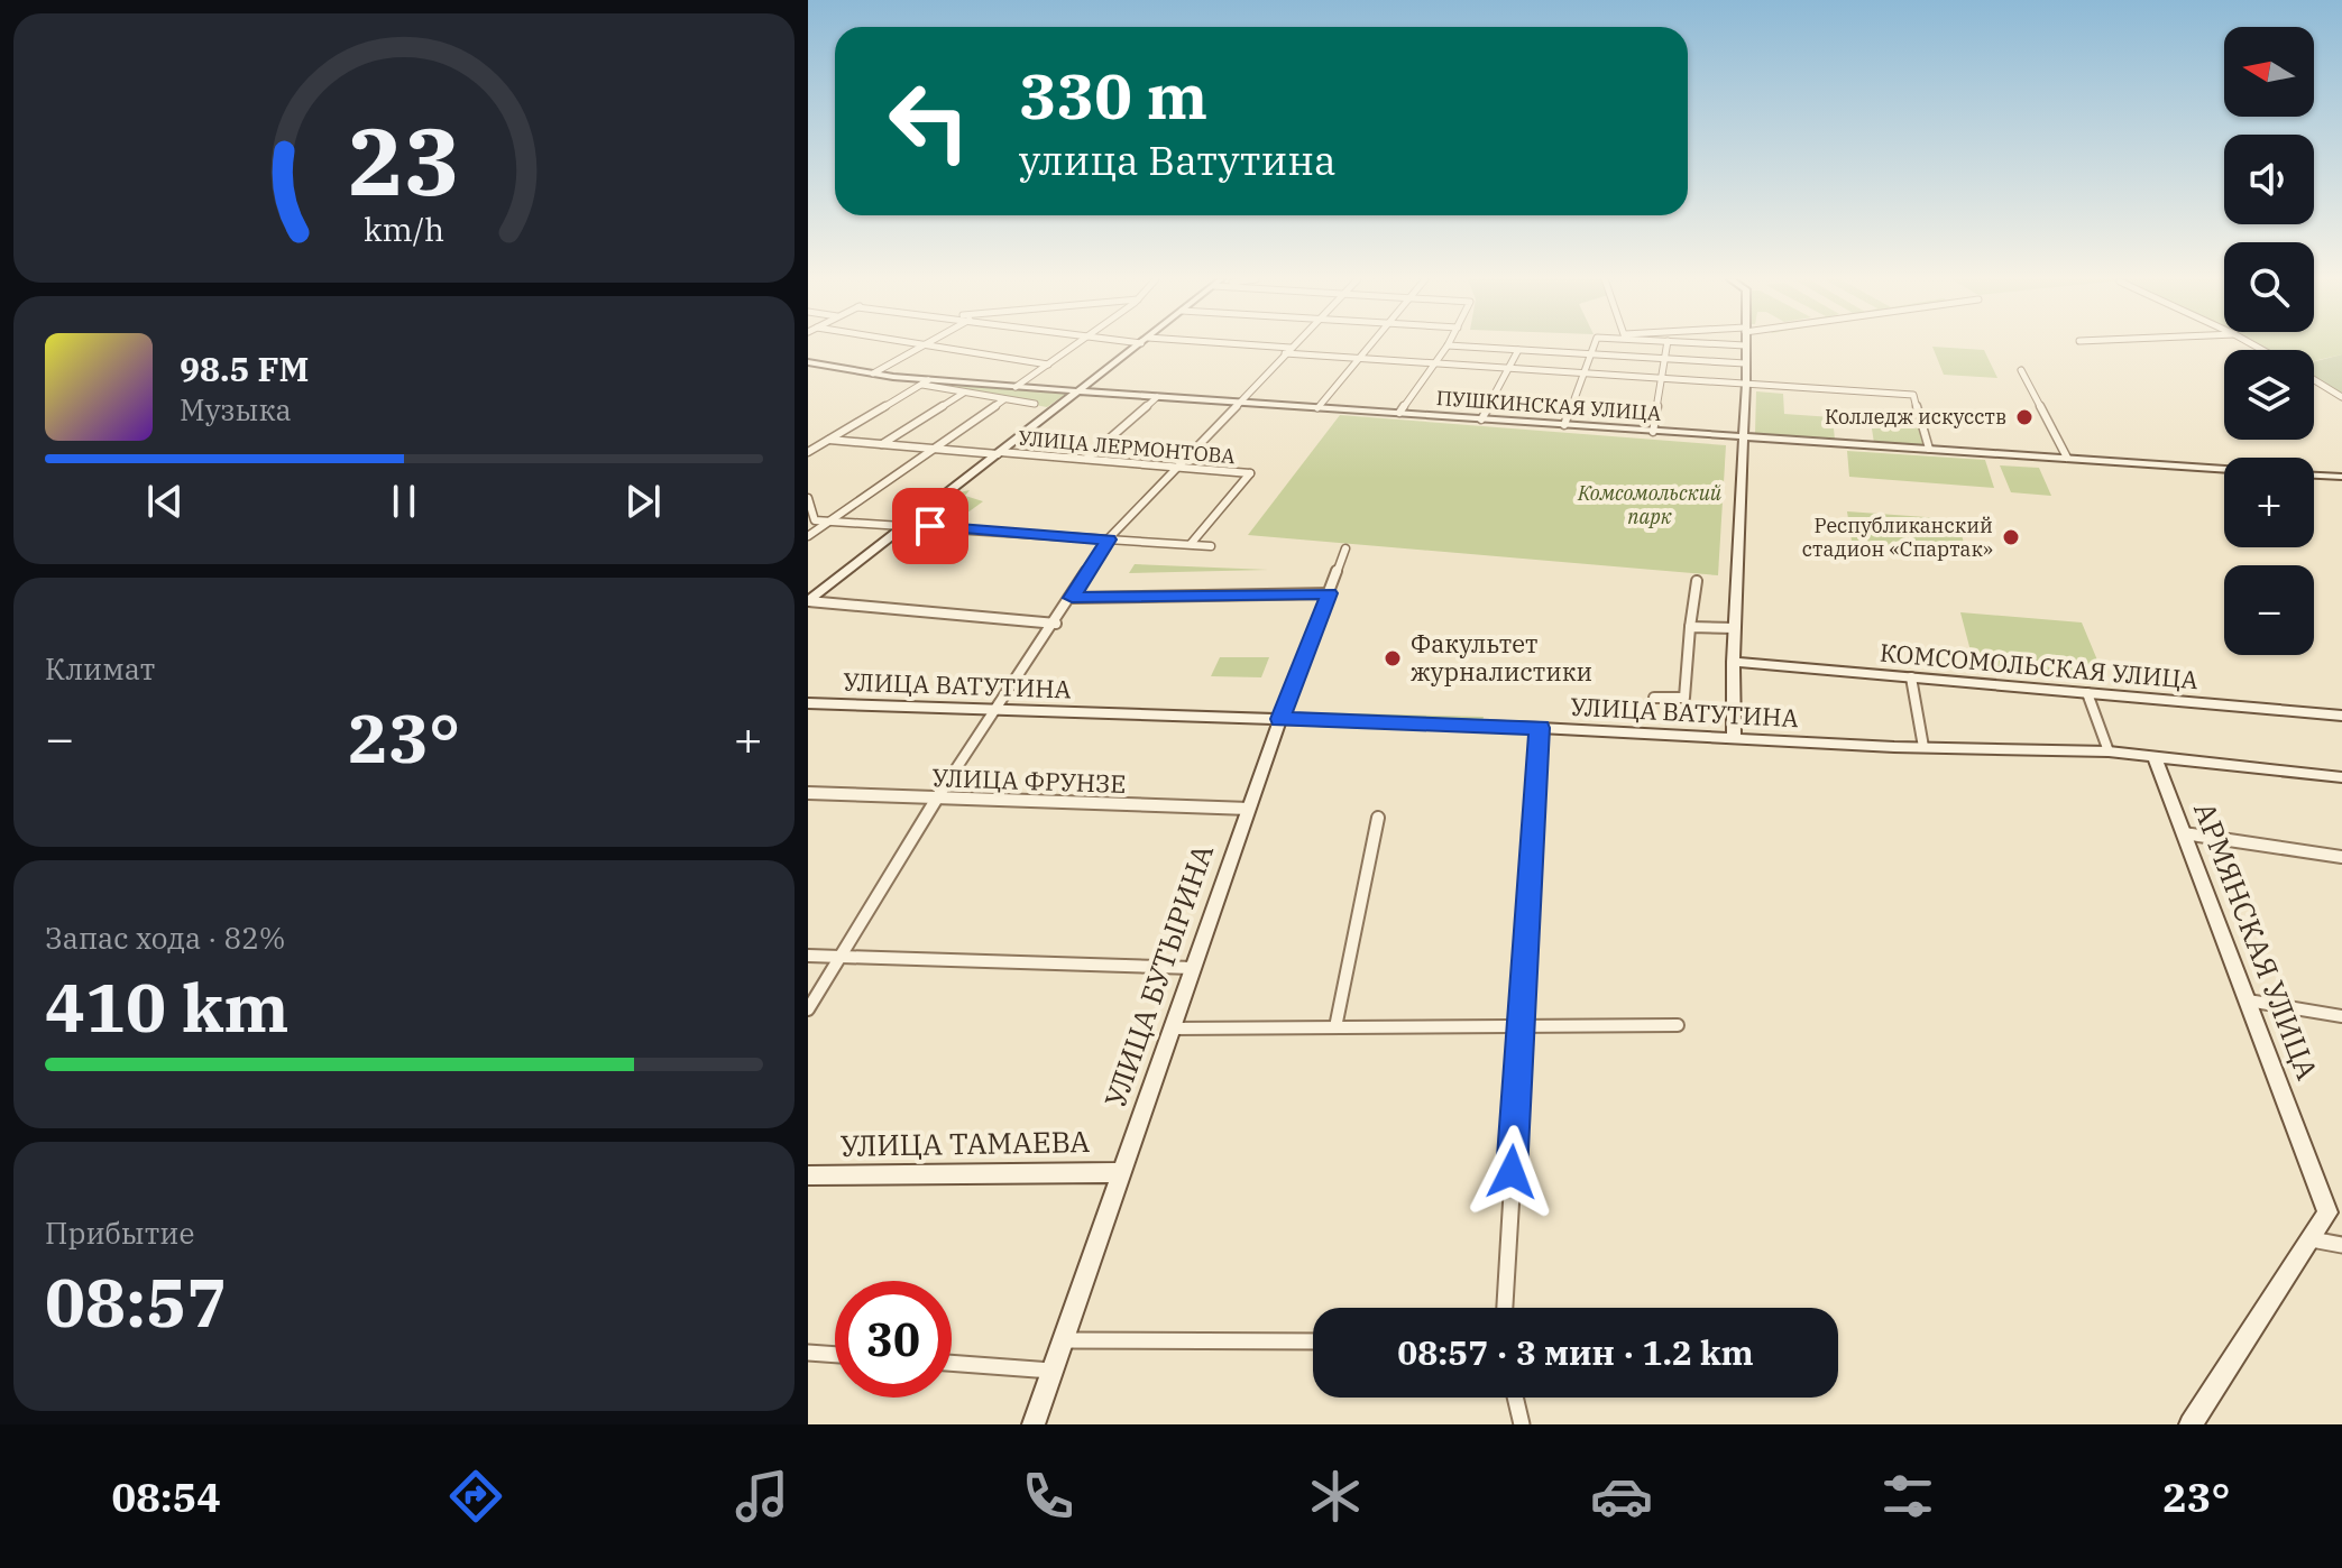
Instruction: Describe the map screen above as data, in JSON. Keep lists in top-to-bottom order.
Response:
{
  "streets": {
    "main road": [
      "ПУШКИНСКАЯ УЛИЦА",
      "КОМСОМОЛЬСКАЯ УЛИЦА",
      "УЛИЦА ВАТУТИНА",
      "АРМЯНСКАЯ УЛИЦА",
      "УЛИЦА БУТЫРИНА",
      "УЛИЦА ТАМАЕВА"
    ],
    "street": ["УЛИЦА ЛЕРМОНТОВА", "УЛИЦА ФРУНЗЕ"]
  },
  "crossings": [
    ["УЛИЦА ВАТУТИНА", "АРМЯНСКАЯ УЛИЦА"],
    ["УЛИЦА ВАТУТИНА", "УЛИЦА БУТЫРИНА"],
    ["УЛИЦА ФРУНЗЕ", "УЛИЦА БУТЫРИНА"],
    ["УЛИЦА БУТЫРИНА", "УЛИЦА ТАМАЕВА"]
  ],
  "parks": ["Комсомольский парк"],
  "places": ["Колледж искусств", "Республиканский стадион «Спартак»", "Факультет журналистики"],
  "north": "left",
  "page": {
    "map_buttons": ["+", "−"],
    "turn": ["330 m", "улица Ватутина"],
    "song": ["98.5 FM", "Музыка"],
    "tile": [
      "Климат",
      ["Запас хода · 82%", "410 km"],
      ["Прибытие", "08:57"]
    ],
    "heat": ["−", "23°", "+"],
    "limit": "30",
    "trip": "08:57 · 3 мин · 1.2 km",
    "tabs": ["08:54", "23°"],
    "gauge": ["23", "km/h"]
  }
}
